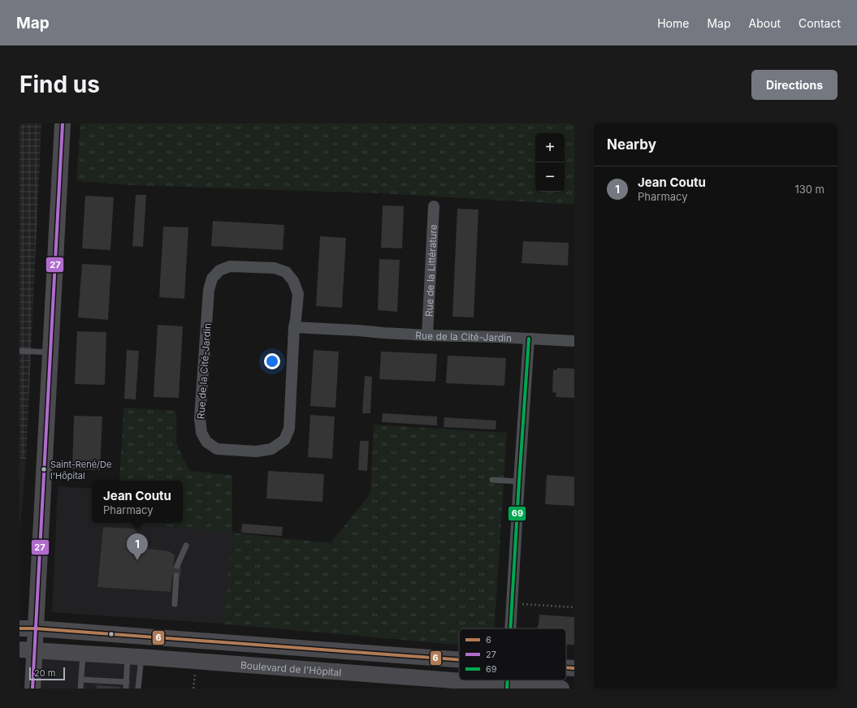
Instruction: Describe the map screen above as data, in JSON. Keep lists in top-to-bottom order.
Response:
{
  "streets": {
    "main road": ["Boulevard de l'Hôpital"],
    "street": ["Rue de la Littérature", "Rue de la Cité-Jardin"]
  },
  "crossings": [
    ["Rue de la Littérature", "Rue de la Cité-Jardin"]
  ],
  "places": ["Saint-René/De l'Hôpital"],
  "lines": ["transit line 27", "transit line 69", "transit line 6"],
  "legend": ["6", "27", "69"],
  "scale_bar": "20 m",
  "page": {
    "header": "Map",
    "nav": [
      "Home",
      "Map",
      "About",
      "Contact"
    ],
    "buttons": "Directions",
    "title": "Find us",
    "heading": "Nearby",
    "map_buttons": ["+", "−"],
    "list": [
      {
        "mark": "1",
        "name": "Jean Coutu",
        "note": "Pharmacy",
        "value": "130 m"
      }
    ],
    "popup": ["Jean Coutu", "Pharmacy"],
    "pins": "1",
    "scale": "20 m"
  }
}
